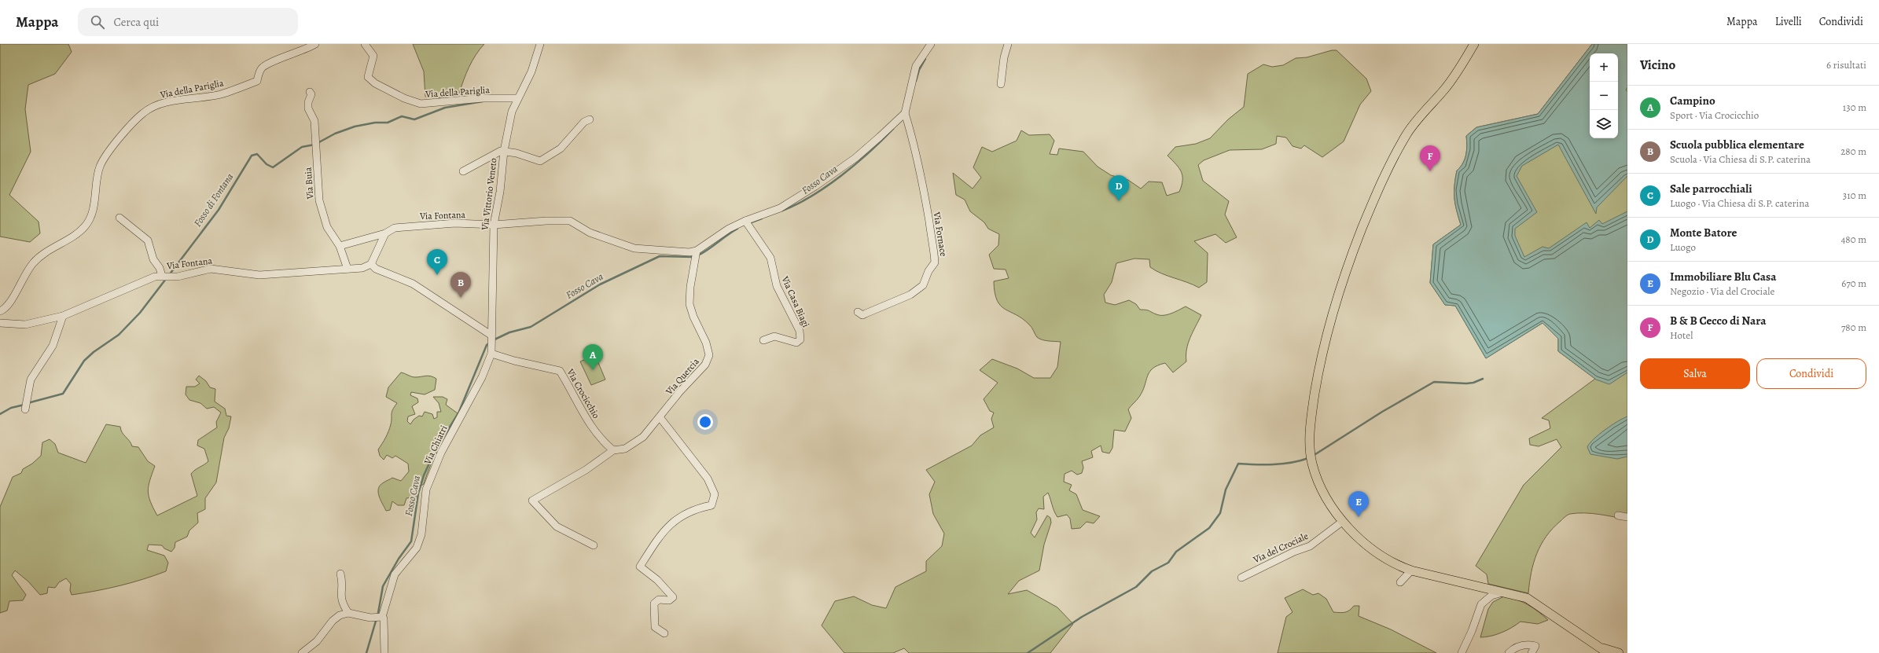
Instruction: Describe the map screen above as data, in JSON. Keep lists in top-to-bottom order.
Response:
{
  "streets": {
    "street": [
      "Via della Pariglia",
      "Via Buia",
      "Via Vittorio Veneto",
      "Via Fontana",
      "Via Fornace",
      "Via Casa Biagi",
      "Via Quercia",
      "Via Crocicchio",
      "Via Chiatri",
      "Via del Crociale"
    ]
  },
  "crossings": [
    ["Via della Pariglia", "Via Vittorio Veneto"],
    ["Via Buia", "Via Fontana"],
    ["Via Vittorio Veneto", "Via Fontana"],
    ["Via Vittorio Veneto", "Via Crocicchio"],
    ["Via Vittorio Veneto", "Via Chiatri"],
    ["Via Fontana", "Via Quercia"],
    ["Via Quercia", "Via Crocicchio"],
    ["Via Crocicchio", "Via Chiatri"]
  ],
  "water": ["Fosso Cava", "Fosso di Fontana"],
  "page": {
    "header": "Mappa",
    "search": "Cerca qui",
    "nav": ["Mappa", "Livelli", "Condividi"],
    "heading": ["Vicino", "6 risultati"],
    "map_buttons": ["+", "−"],
    "list": [
      {
        "mark": "A",
        "name": "Campino",
        "note": "Sport · Via Crocicchio",
        "value": "130 m"
      },
      {
        "mark": "B",
        "name": "Scuola pubblica elementare",
        "note": "Scuola · Via Chiesa di S.P. caterina",
        "value": "280 m"
      },
      {
        "mark": "C",
        "name": "Sale parrocchiali",
        "note": "Luogo · Via Chiesa di S.P. caterina",
        "value": "310 m"
      },
      {
        "mark": "D",
        "name": "Monte Batore",
        "note": "Luogo",
        "value": "480 m"
      },
      {
        "mark": "E",
        "name": "Immobiliare Blu Casa",
        "note": "Negozio · Via del Crociale",
        "value": "670 m"
      },
      {
        "mark": "F",
        "name": "B & B Cecco di Nara",
        "note": "Hotel",
        "value": "780 m"
      }
    ],
    "pins": [
      "F",
      "D",
      "C",
      "B",
      "A",
      "E"
    ],
    "buttons": ["Salva", "Condividi"]
  }
}
